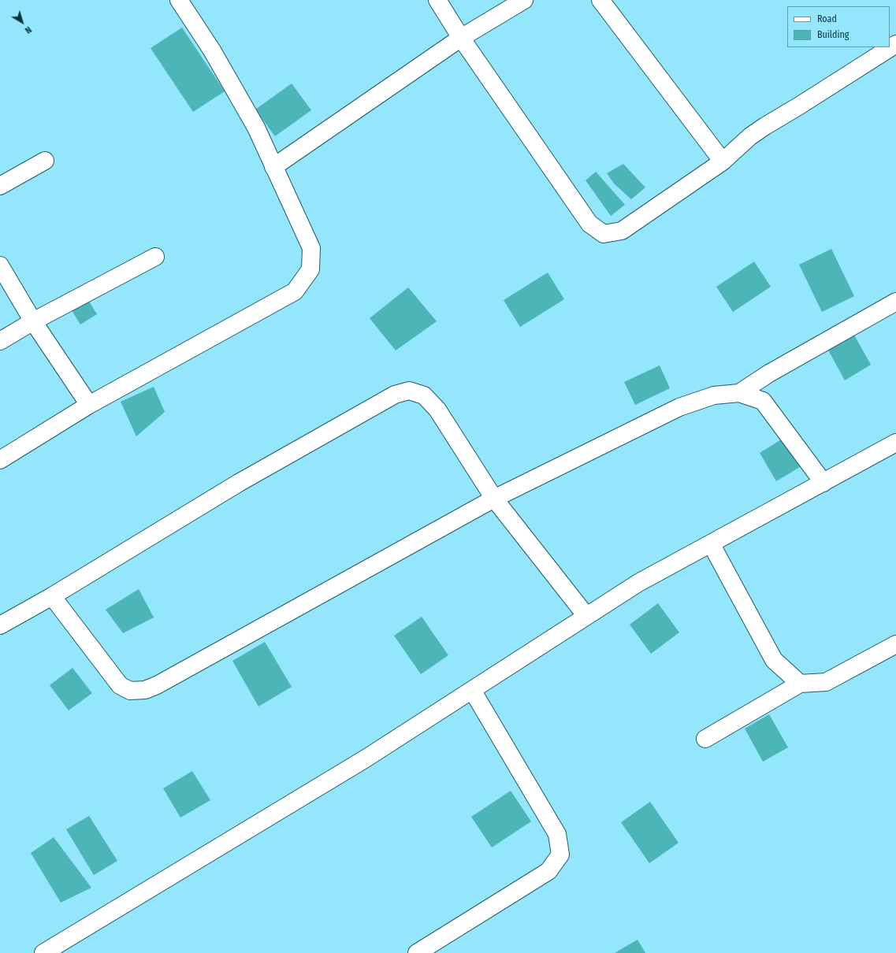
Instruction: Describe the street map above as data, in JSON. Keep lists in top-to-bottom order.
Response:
{
  "legend": ["Road", "Building"],
  "north": "bottom right"
}
